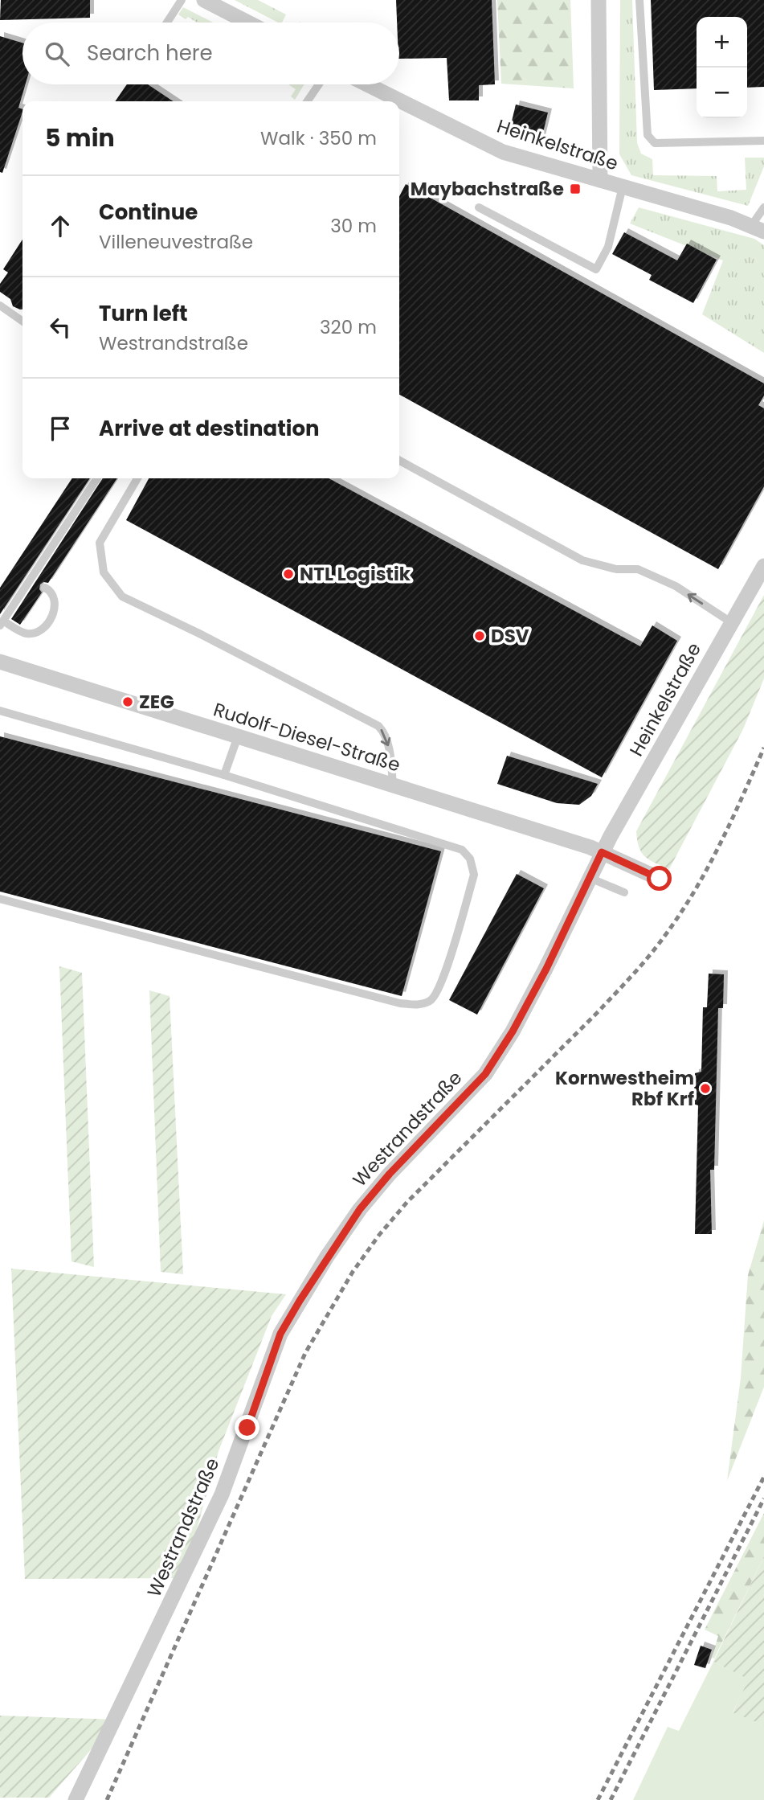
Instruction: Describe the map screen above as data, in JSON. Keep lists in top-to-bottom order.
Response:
{
  "streets": {
    "street": ["Heinkelstraße", "Rudolf-Diesel-Straße", "Westrandstraße"]
  },
  "crossings": [
    ["Heinkelstraße", "Rudolf-Diesel-Straße"],
    ["Heinkelstraße", "Westrandstraße"],
    ["Rudolf-Diesel-Straße", "Westrandstraße"]
  ],
  "places": {
    "transit": ["Maybachstraße"],
    "other": [
      "NTL Logistik",
      "DSV",
      "ZEG",
      "Kornwestheim Rbf Krf"
    ]
  },
  "page": {
    "map_buttons": ["+", "−"],
    "search": "Search here",
    "heading": ["5 min", "Walk · 350 m"],
    "list": [
      ["Continue", "Villeneuvestraße", "30 m"],
      ["Turn left", "Westrandstraße", "320 m"],
      "Arrive at destination"
    ]
  }
}
